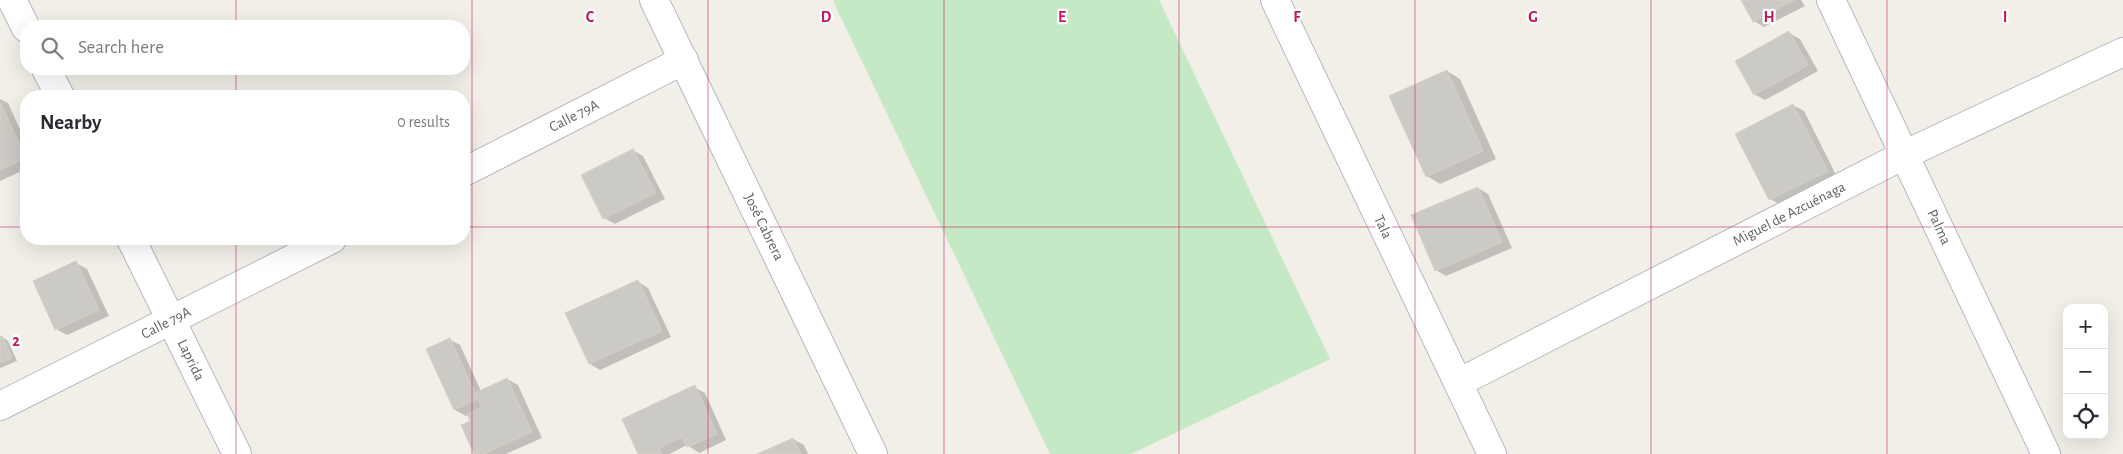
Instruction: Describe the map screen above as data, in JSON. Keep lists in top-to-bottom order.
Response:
{
  "streets": {
    "street": [
      "Calle 79A",
      "Miguel de Azcuénaga",
      "José Cabrera",
      "Tala",
      "Palma",
      "Laprida"
    ]
  },
  "crossings": [
    ["Calle 79A", "José Cabrera"],
    ["Calle 79A", "Laprida"],
    ["Miguel de Azcuénaga", "Tala"],
    ["Miguel de Azcuénaga", "Palma"]
  ],
  "page": {
    "search": "Search here",
    "heading": ["Nearby", "0 results"],
    "map_buttons": ["+", "−"]
  },
  "grid": {
    "columns": [
      "C",
      "D",
      "E",
      "F",
      "G",
      "H",
      "I"
    ],
    "rows": ["2"]
  }
}
